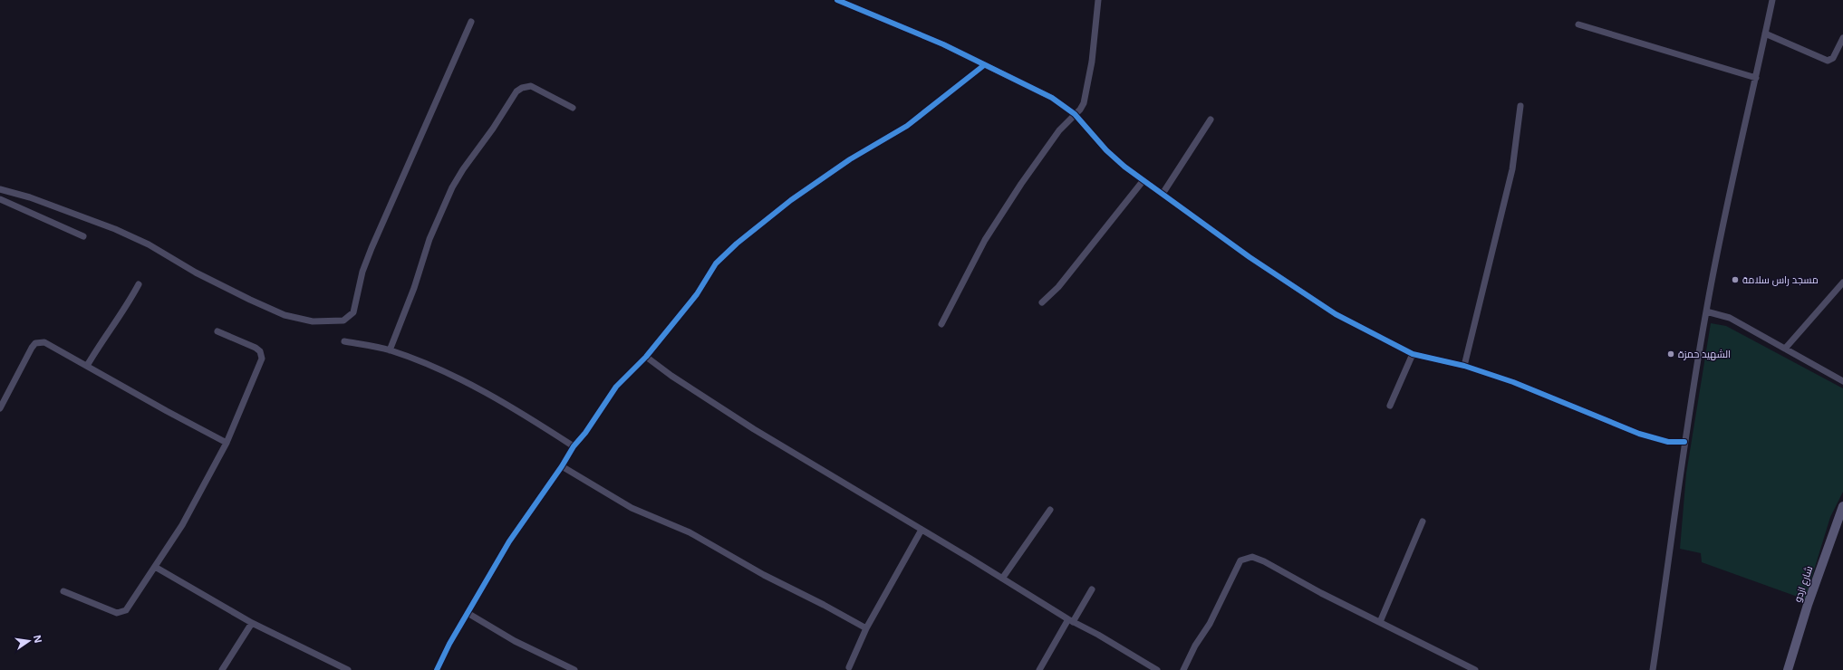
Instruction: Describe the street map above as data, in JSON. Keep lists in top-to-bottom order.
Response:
{
  "streets": {
    "street": ["شارع ازدو"]
  },
  "places": ["مسجد راس سلامة", "الشهيد حمزة"],
  "north": "right"
}
